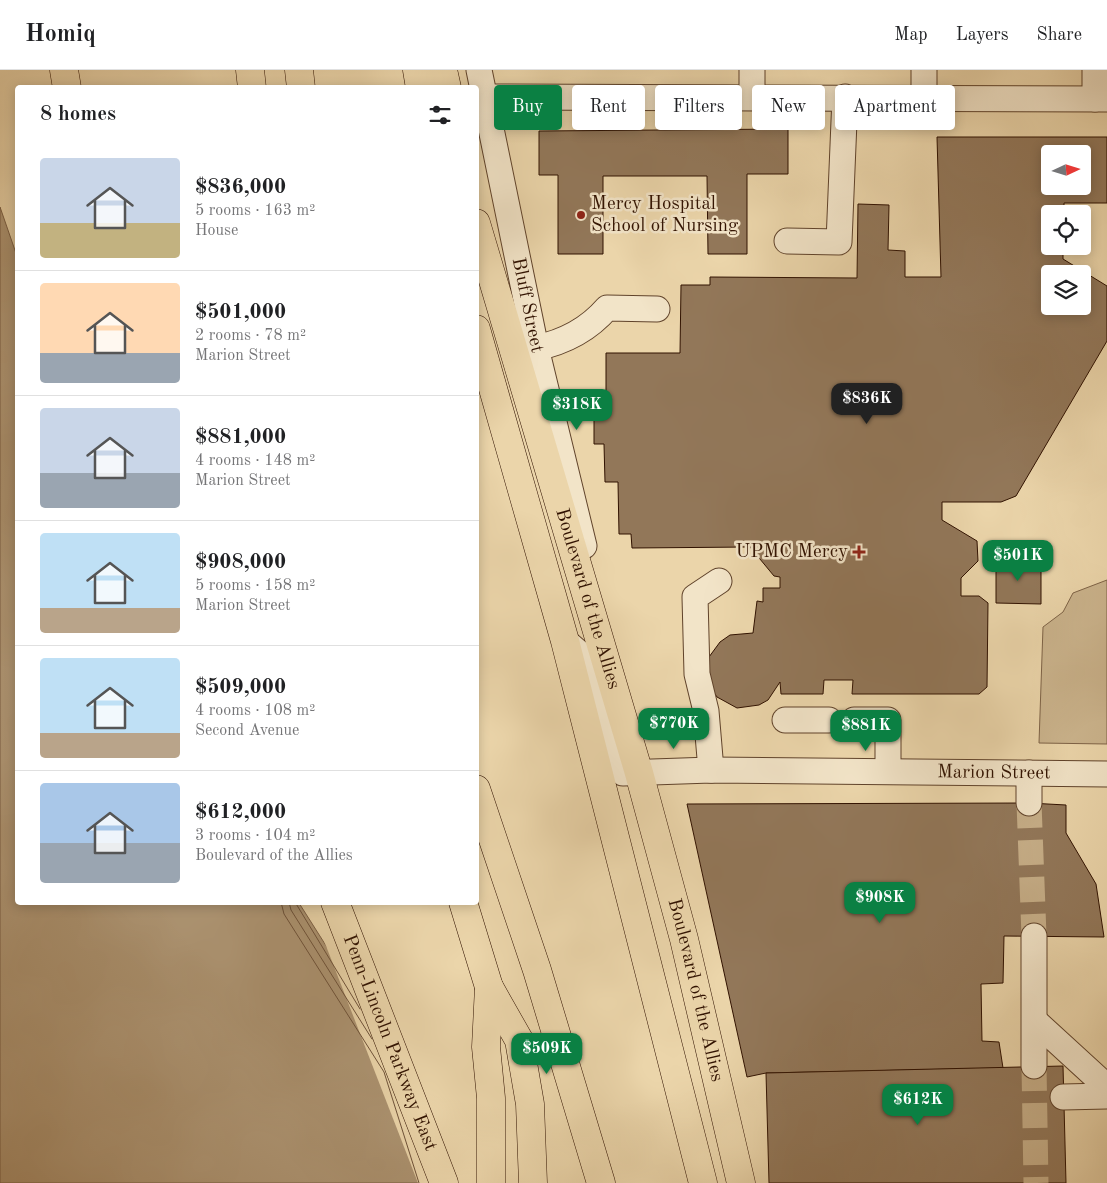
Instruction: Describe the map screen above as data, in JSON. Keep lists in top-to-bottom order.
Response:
{
  "streets": {
    "main road": ["Boulevard of the Allies", "Penn-Lincoln Parkway East"],
    "street": ["Bluff Street", "Marion Street"]
  },
  "crossings": [
    ["Bluff Street", "Boulevard of the Allies"],
    ["Bluff Street", "Marion Street"],
    ["Boulevard of the Allies", "Marion Street"]
  ],
  "places": {
    "other": ["Mercy Hospital School of Nursing"],
    "health": ["UPMC Mercy"]
  },
  "north": "right",
  "page": {
    "header": "Homiq",
    "nav": ["Map", "Layers", "Share"],
    "chip": [
      "Buy",
      "Rent",
      "Filters",
      "New",
      "Apartment"
    ],
    "heading": "8 homes",
    "list": [
      {
        "name": "$836,000",
        "note": "5 rooms · 163 m² · House"
      },
      {
        "name": "$501,000",
        "note": "2 rooms · 78 m² · Marion Street"
      },
      {
        "name": "$881,000",
        "note": "4 rooms · 148 m² · Marion Street"
      },
      {
        "name": "$908,000",
        "note": "5 rooms · 158 m² · Marion Street"
      },
      {
        "name": "$509,000",
        "note": "4 rooms · 108 m² · Second Avenue"
      },
      {
        "name": "$612,000",
        "note": "3 rooms · 104 m² · Boulevard of the Allies"
      }
    ],
    "price": [
      "$836K",
      "$318K",
      "$501K",
      "$770K",
      "$881K",
      "$908K",
      "$509K",
      "$612K"
    ]
  }
}
